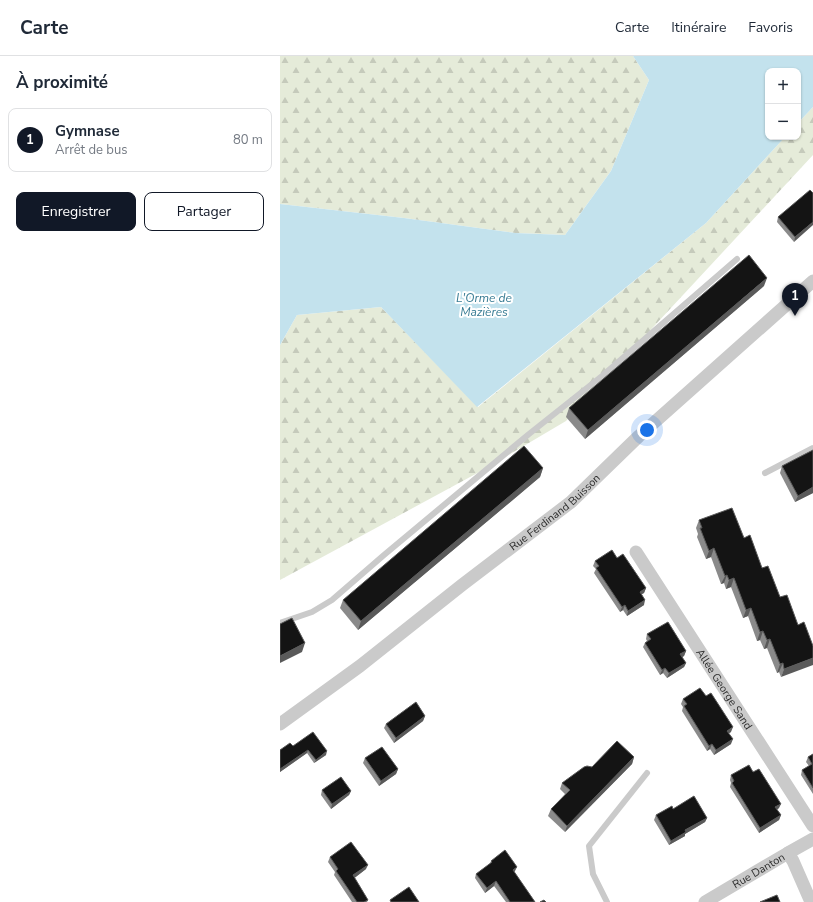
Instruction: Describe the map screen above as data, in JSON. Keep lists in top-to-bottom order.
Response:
{
  "streets": {
    "street": ["Rue Ferdinand Buisson", "Allée George Sand", "Rue Danton"]
  },
  "water": ["L'Orme de Mazières"],
  "page": {
    "header": "Carte",
    "nav": ["Carte", "Itinéraire", "Favoris"],
    "heading": "À proximité",
    "map_buttons": ["+", "−"],
    "list": [
      {
        "mark": "1",
        "name": "Gymnase",
        "note": "Arrêt de bus",
        "value": "80 m"
      }
    ],
    "buttons": ["Enregistrer", "Partager"],
    "pins": "1"
  }
}
